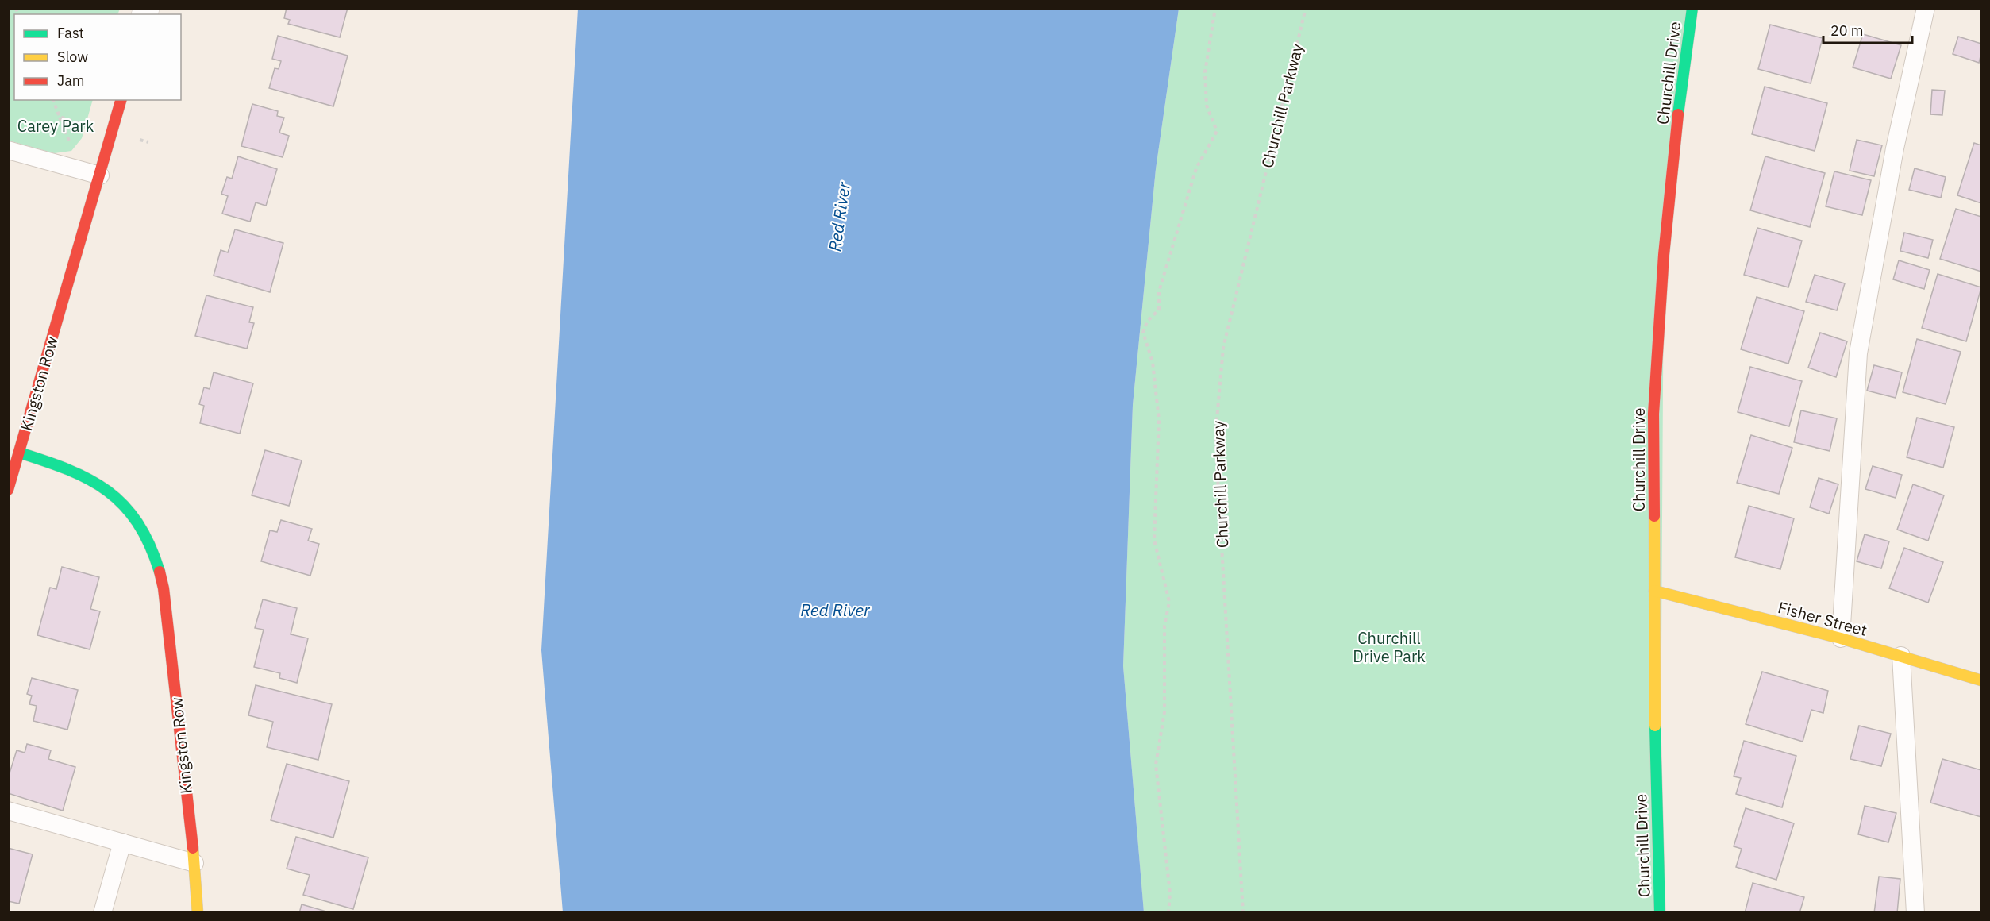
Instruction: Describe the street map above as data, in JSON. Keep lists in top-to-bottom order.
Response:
{
  "streets": {
    "street": ["Churchill Drive", "Kingston Row", "Fisher Street"],
    "path": ["Churchill Parkway"]
  },
  "crossings": [
    ["Churchill Drive", "Fisher Street"]
  ],
  "water": ["Red River"],
  "parks": ["Carey Park", "Churchill Drive Park"],
  "legend": ["Fast", "Slow", "Jam"],
  "scale_bar": "20 m"
}
